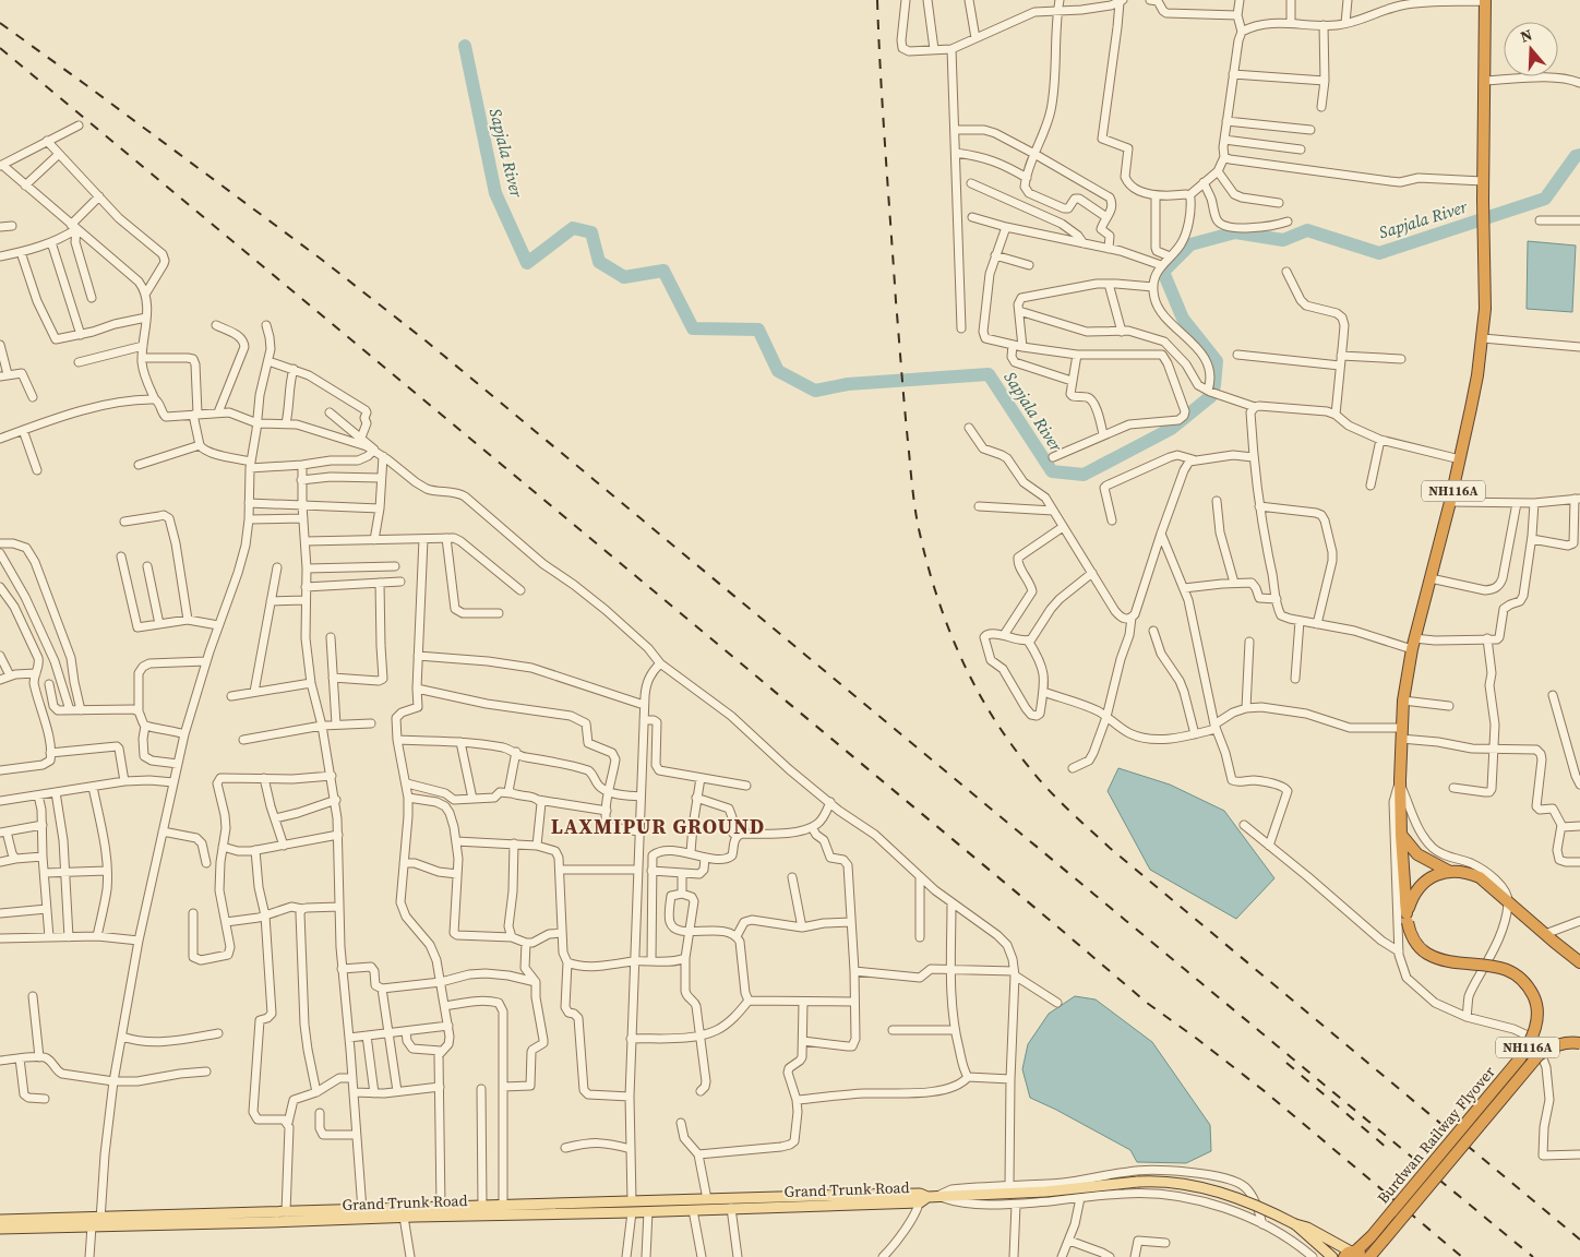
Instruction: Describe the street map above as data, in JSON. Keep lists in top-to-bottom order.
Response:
{
  "streets": {
    "highway": ["NH116A", "Burdwan Railway Flyover"],
    "main road": ["Grand Trunk Road"]
  },
  "crossings": [
    ["NH116A", "Burdwan Railway Flyover"],
    ["Burdwan Railway Flyover", "Grand Trunk Road"]
  ],
  "districts": ["LAXMIPUR GROUND"],
  "water": ["Sapjala River"],
  "north": "top"
}
